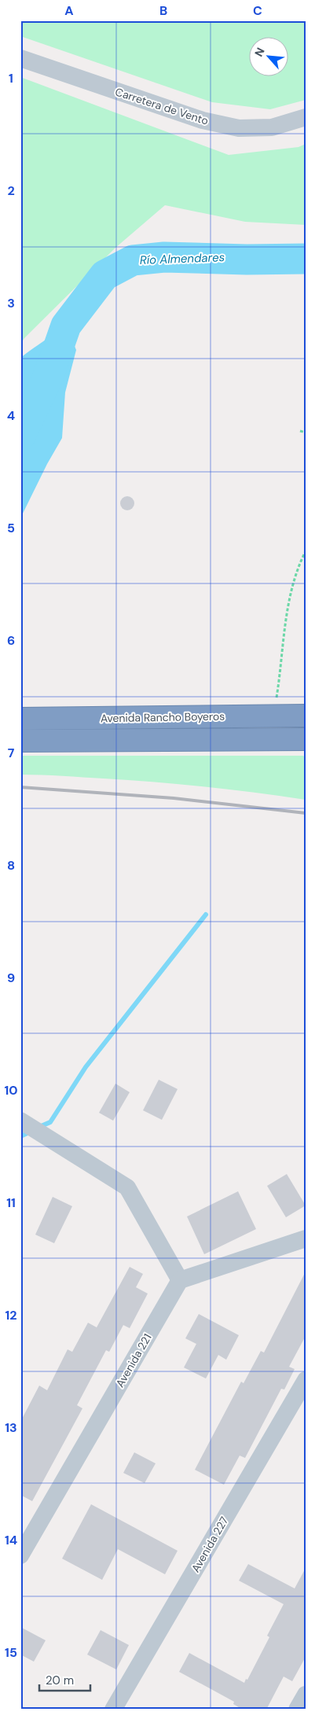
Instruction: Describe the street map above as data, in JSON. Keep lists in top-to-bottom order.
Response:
{
  "streets": {
    "highway": ["Avenida Rancho Boyeros"],
    "street": ["Carretera de Vento", "Avenida 221", "Avenida 227"]
  },
  "water": ["Río Almendares"],
  "scale_bar": "20 m",
  "north": "top left",
  "grid": {
    "columns": ["A", "B", "C"],
    "rows": [
      "1",
      "2",
      "3",
      "4",
      "5",
      "6",
      "7",
      "8",
      "9",
      "10",
      "11",
      "12",
      "13",
      "14",
      "15"
    ]
  }
}
